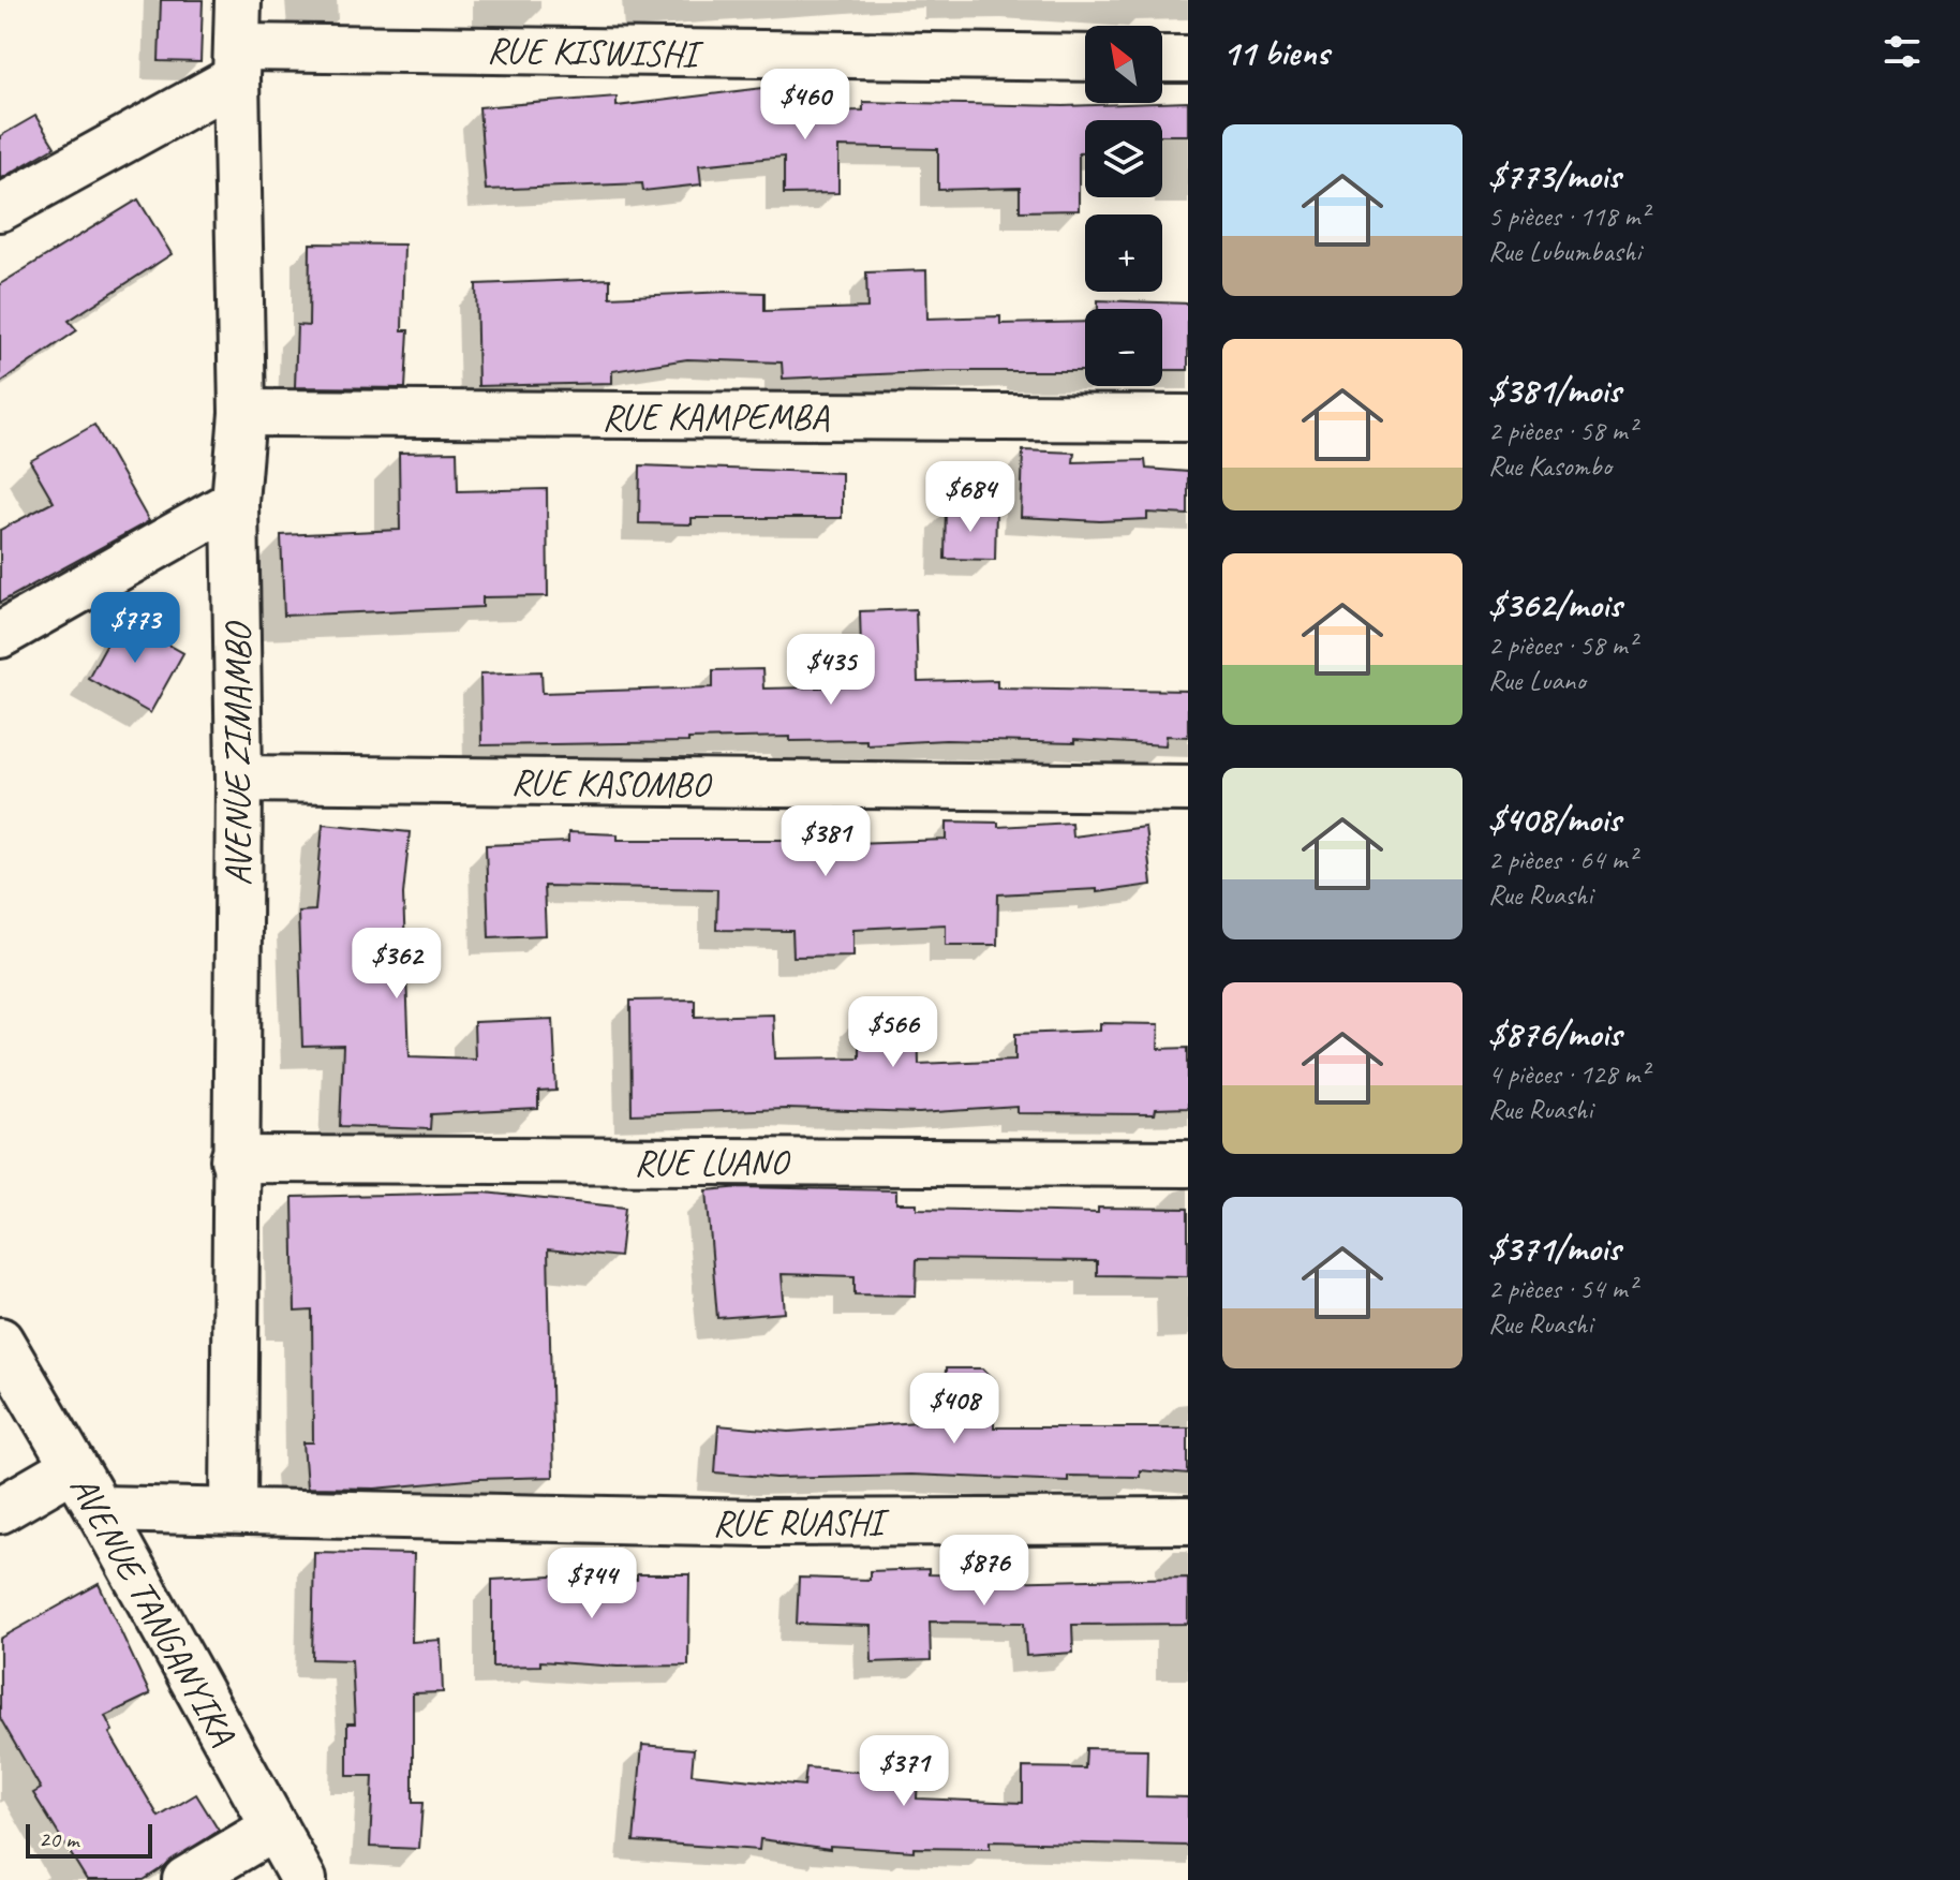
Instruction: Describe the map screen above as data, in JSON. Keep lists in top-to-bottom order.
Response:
{
  "streets": {
    "street": [
      "RUE KISWISHI",
      "RUE KAMPEMBA",
      "AVENUE ZIMAMBO",
      "RUE KASOMBO",
      "RUE LUANO",
      "RUE RUASHI",
      "AVENUE TANGANYIKA"
    ]
  },
  "crossings": [
    ["RUE KISWISHI", "AVENUE ZIMAMBO"],
    ["RUE KAMPEMBA", "AVENUE ZIMAMBO"],
    ["AVENUE ZIMAMBO", "RUE KASOMBO"],
    ["AVENUE ZIMAMBO", "RUE LUANO"],
    ["AVENUE ZIMAMBO", "RUE RUASHI"],
    ["RUE RUASHI", "AVENUE TANGANYIKA"]
  ],
  "scale_bar": "20 m",
  "north": "top left",
  "page": {
    "heading": "11 biens",
    "map_buttons": ["+", "−"],
    "price": [
      "$460",
      "$684",
      "$773",
      "$435",
      "$381",
      "$362",
      "$566",
      "$408",
      "$876",
      "$744",
      "$371"
    ],
    "list": [
      {
        "name": "$773/mois",
        "note": "5 pièces · 118 m² · Rue Lubumbashi"
      },
      {
        "name": "$381/mois",
        "note": "2 pièces · 58 m² · Rue Kasombo"
      },
      {
        "name": "$362/mois",
        "note": "2 pièces · 58 m² · Rue Luano"
      },
      {
        "name": "$408/mois",
        "note": "2 pièces · 64 m² · Rue Ruashi"
      },
      {
        "name": "$876/mois",
        "note": "4 pièces · 128 m² · Rue Ruashi"
      },
      {
        "name": "$371/mois",
        "note": "2 pièces · 54 m² · Rue Ruashi"
      }
    ],
    "scale": "20 m"
  }
}
